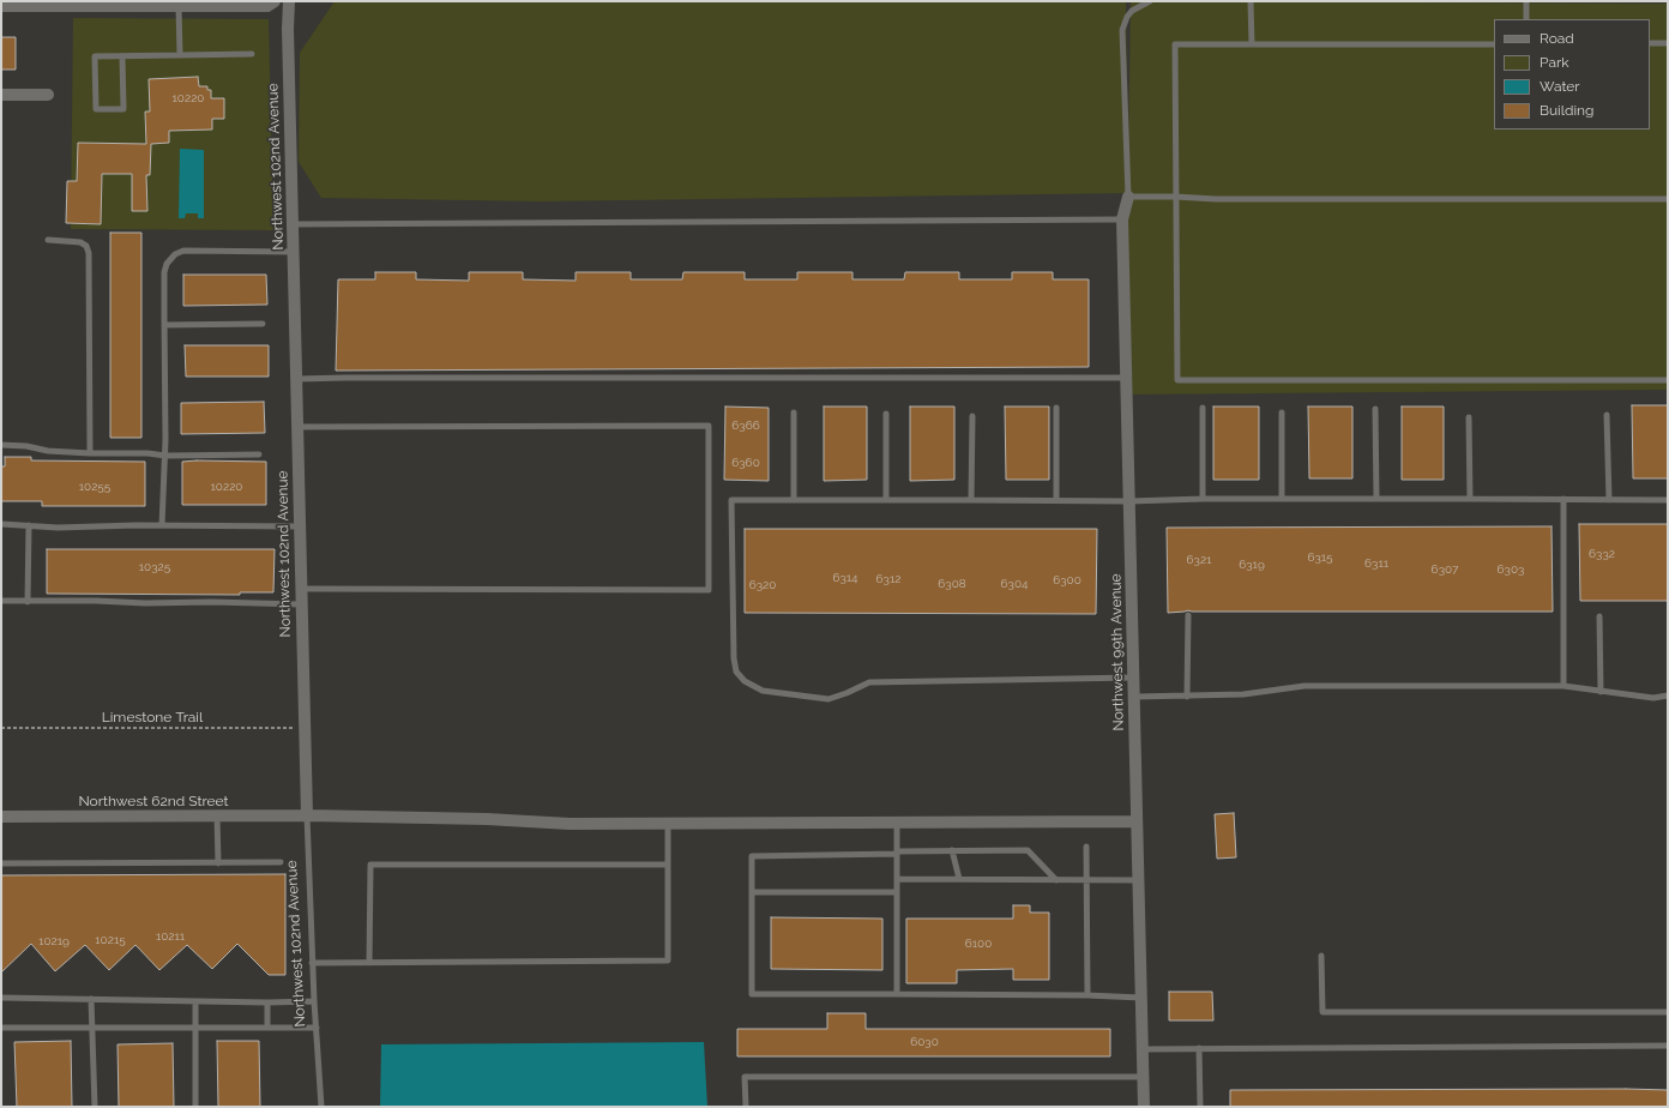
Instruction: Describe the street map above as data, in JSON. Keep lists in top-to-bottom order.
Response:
{
  "streets": {
    "street": ["Northwest 102nd Avenue", "Northwest 99th Avenue", "Northwest 62nd Street"],
    "path": ["Limestone Trail"]
  },
  "crossings": [
    ["Northwest 102nd Avenue", "Limestone Trail"],
    ["Northwest 102nd Avenue", "Northwest 62nd Street"],
    ["Northwest 99th Avenue", "Northwest 62nd Street"]
  ],
  "house_numbers": [
    "10220",
    "6366",
    "6360",
    "10255",
    "10220",
    "6332",
    "6315",
    "6321",
    "6311",
    "6319",
    "10325",
    "6307",
    "6303",
    "6314",
    "6312",
    "6300",
    "6308",
    "6304",
    "6320",
    "10211",
    "10215",
    "10219",
    "6100",
    "6030"
  ],
  "legend": [
    "Road",
    "Park",
    "Water",
    "Building"
  ]
}
